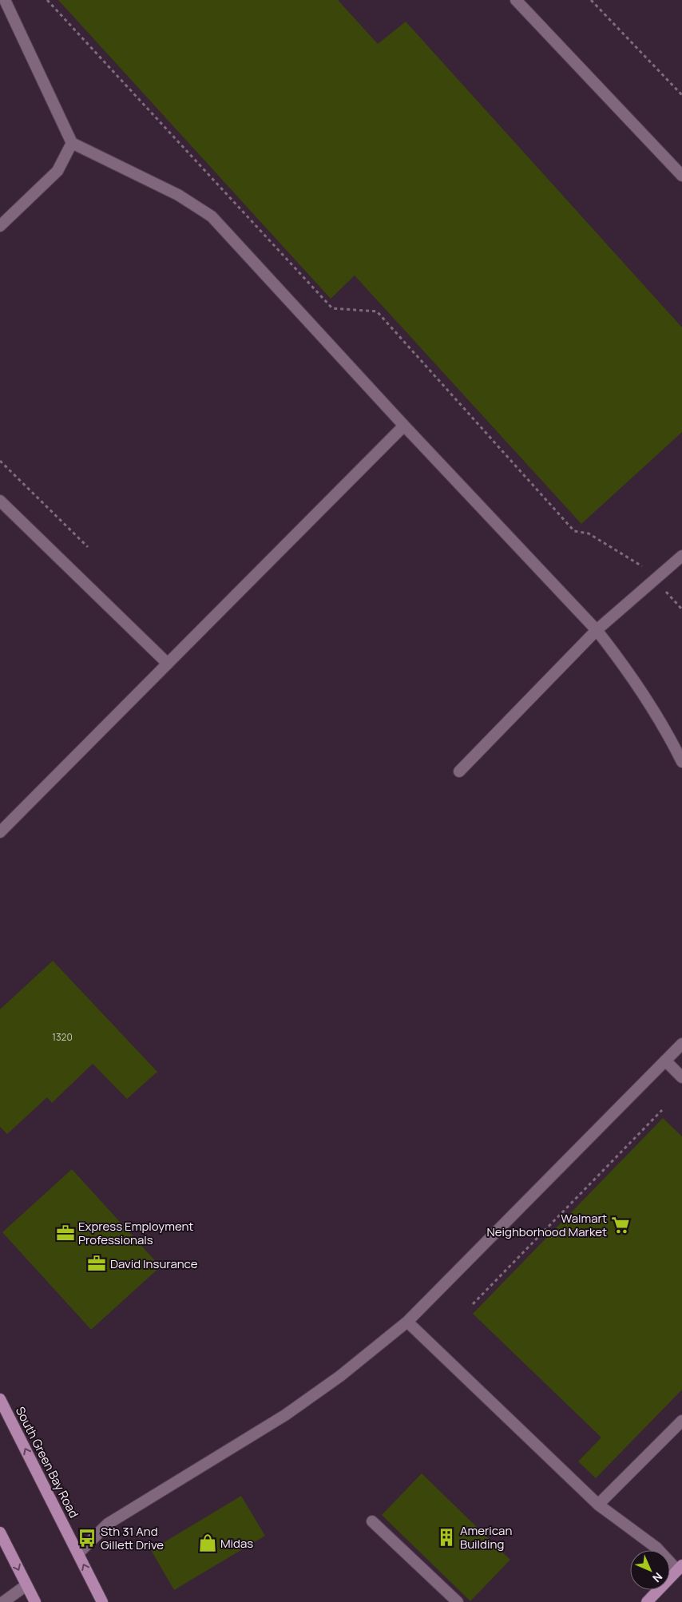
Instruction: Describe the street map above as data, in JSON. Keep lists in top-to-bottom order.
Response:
{
  "streets": {
    "main road": ["South Green Bay Road"]
  },
  "places": {
    "supermarket": ["Walmart Neighborhood Market"],
    "office": ["Express Employment Professionals", "David Insurance"],
    "building": ["American Building"],
    "bus stop": ["Sth 31 And Gillett Drive"],
    "shop": ["Midas"]
  },
  "house_numbers": ["1320"],
  "north": "bottom right"
}
